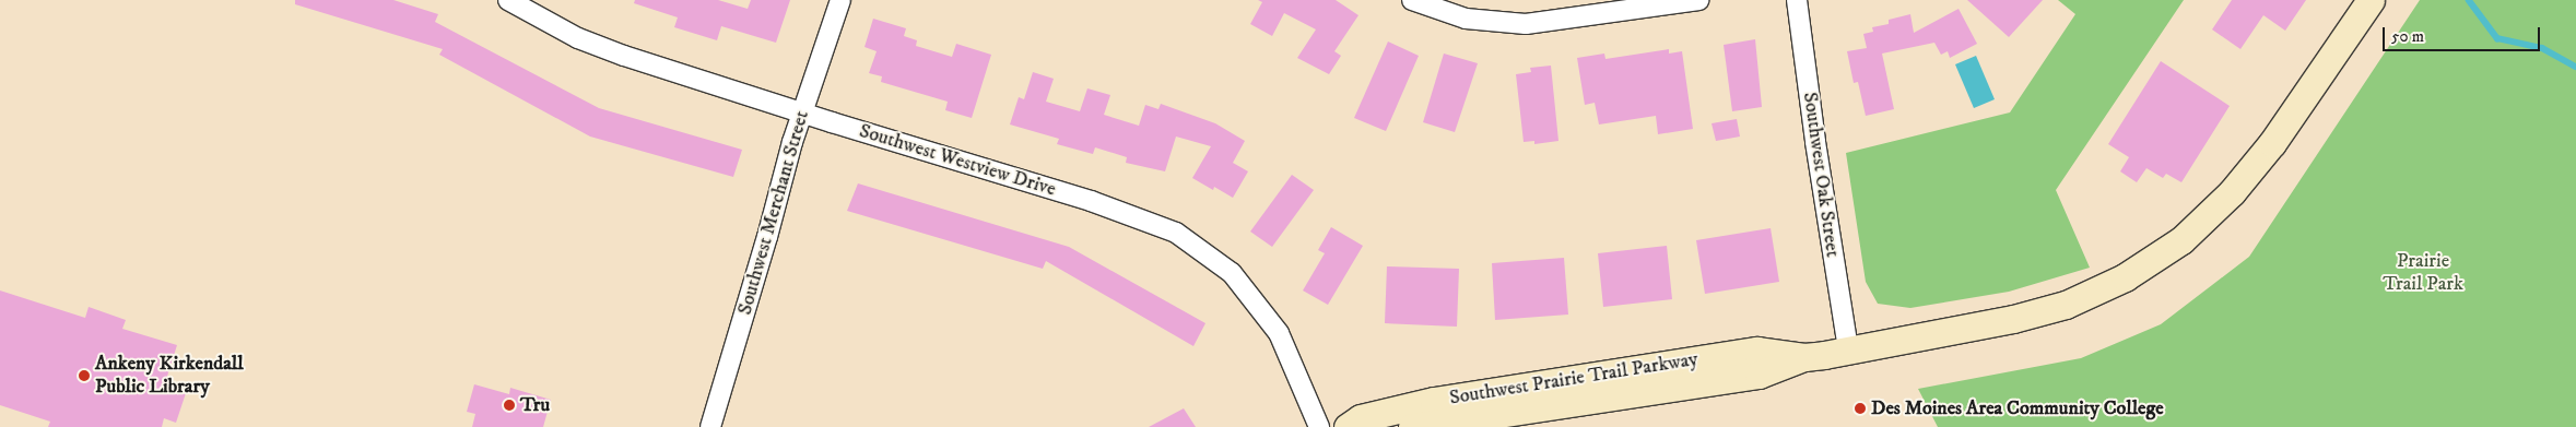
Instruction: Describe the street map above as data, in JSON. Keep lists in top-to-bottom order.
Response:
{
  "streets": {
    "street": [
      "Southwest Westview Drive",
      "Southwest Oak Street",
      "Southwest Merchant Street",
      "Southwest Prairie Trail Parkway"
    ]
  },
  "crossings": [
    ["Southwest Westview Drive", "Southwest Merchant Street"],
    ["Southwest Oak Street", "Southwest Prairie Trail Parkway"]
  ],
  "parks": ["Prairie Trail Park"],
  "places": ["Ankeny Kirkendall Public Library", "Tru", "Des Moines Area Community College"],
  "scale_bar": "50 m"
}
